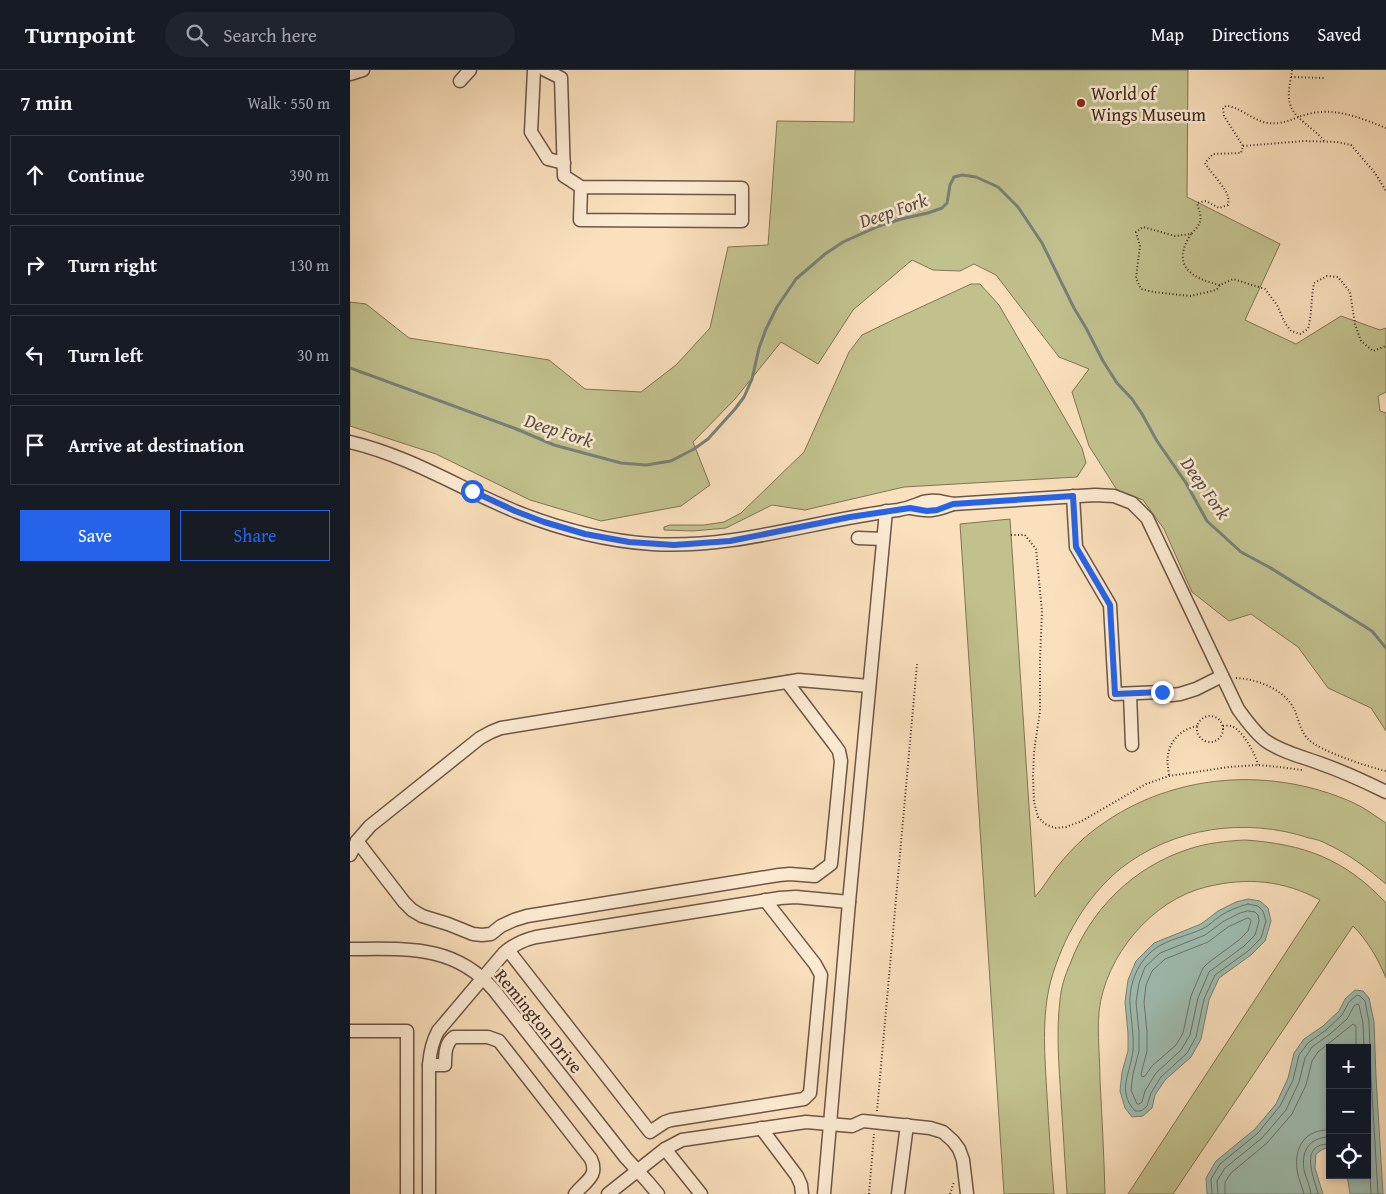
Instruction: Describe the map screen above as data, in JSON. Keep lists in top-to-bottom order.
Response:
{
  "streets": {
    "street": ["Remington Drive"]
  },
  "water": ["Deep Fork"],
  "places": ["World of Wings Museum"],
  "page": {
    "header": "Turnpoint",
    "search": "Search here",
    "nav": ["Map", "Directions", "Saved"],
    "heading": ["7 min", "Walk · 550 m"],
    "list": [
      ["Continue", "390 m"],
      ["Turn right", "130 m"],
      ["Turn left", "30 m"],
      "Arrive at destination"
    ],
    "buttons": ["Save", "Share"],
    "map_buttons": ["+", "−"]
  }
}
